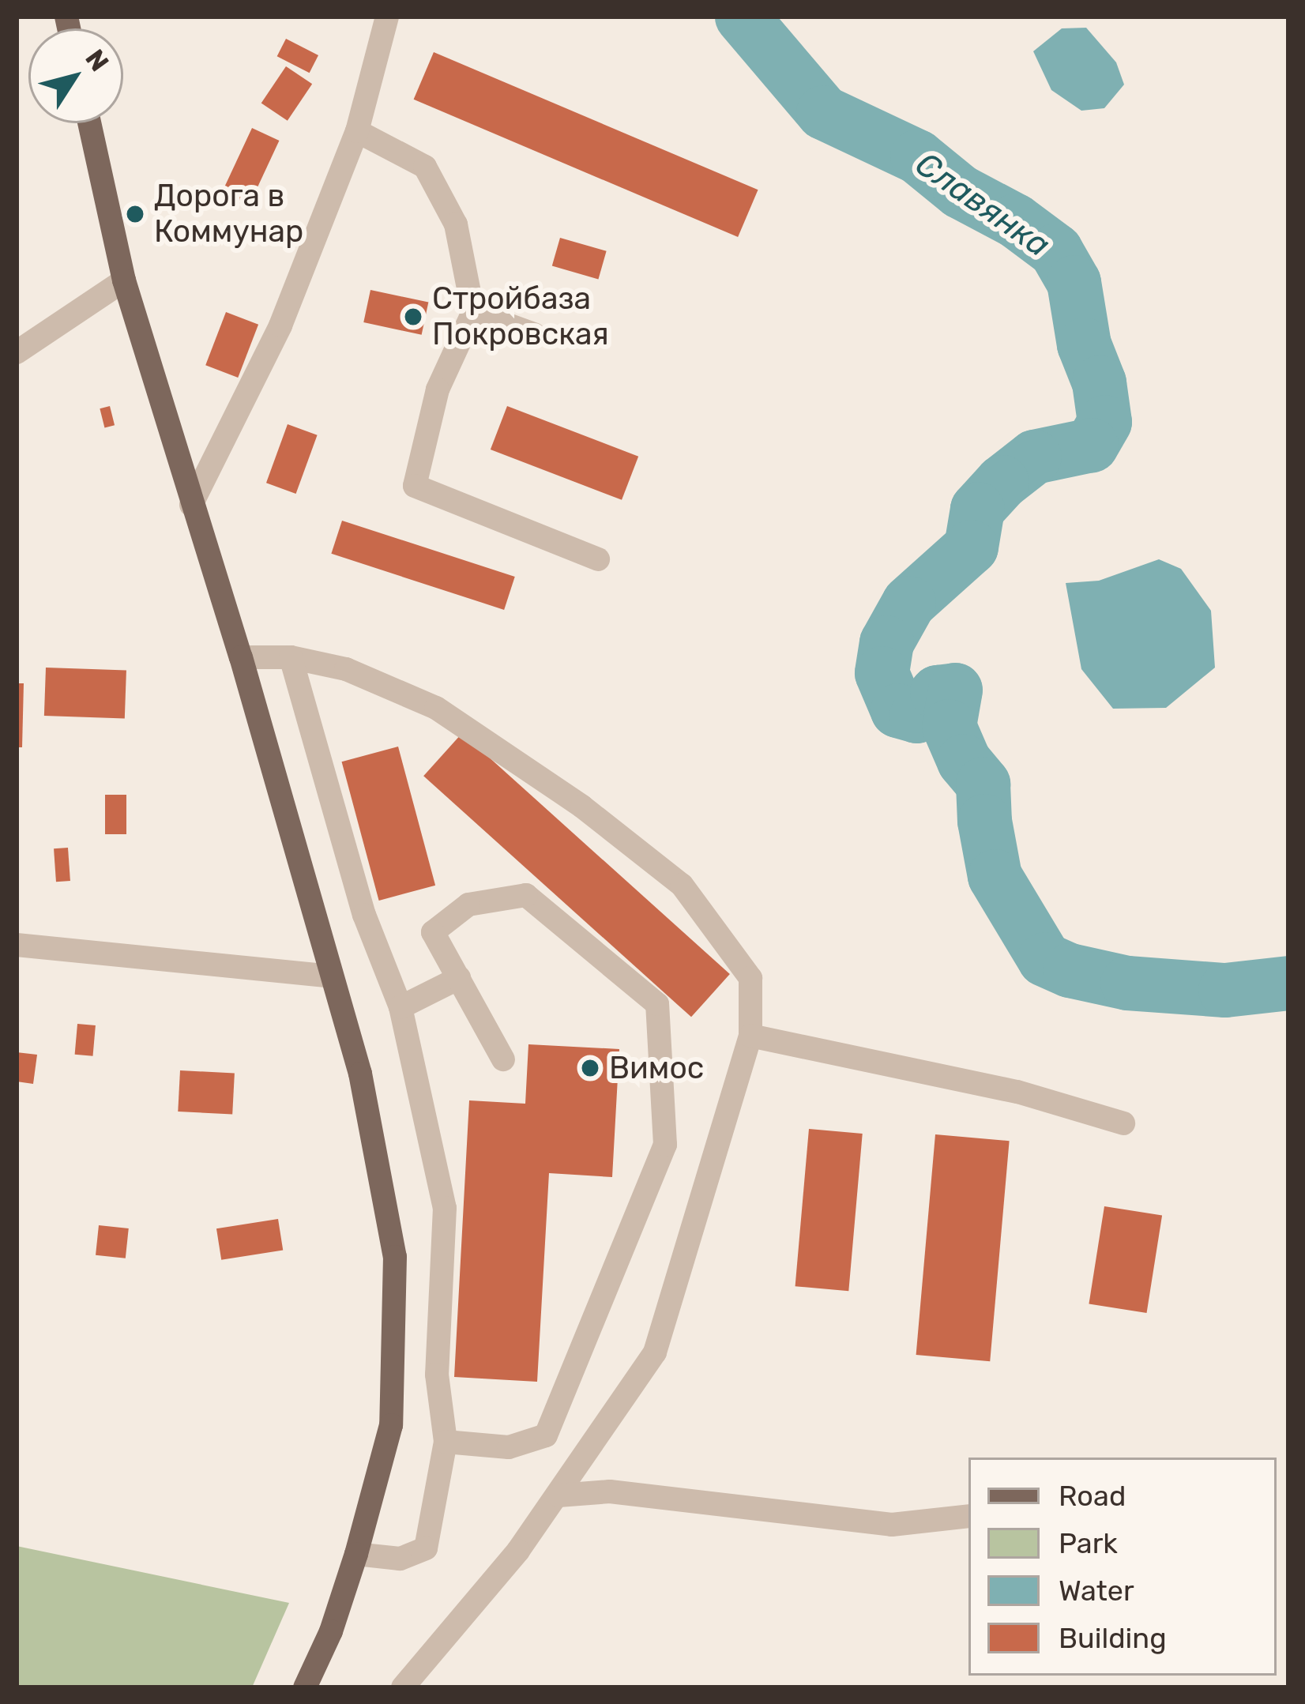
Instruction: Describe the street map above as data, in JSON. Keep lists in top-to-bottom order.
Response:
{
  "water": ["Славянка"],
  "places": ["Дорога в Коммунар", "Стройбаза Покровская", "Вимос"],
  "legend": [
    "Road",
    "Park",
    "Water",
    "Building"
  ],
  "north": "top right"
}
